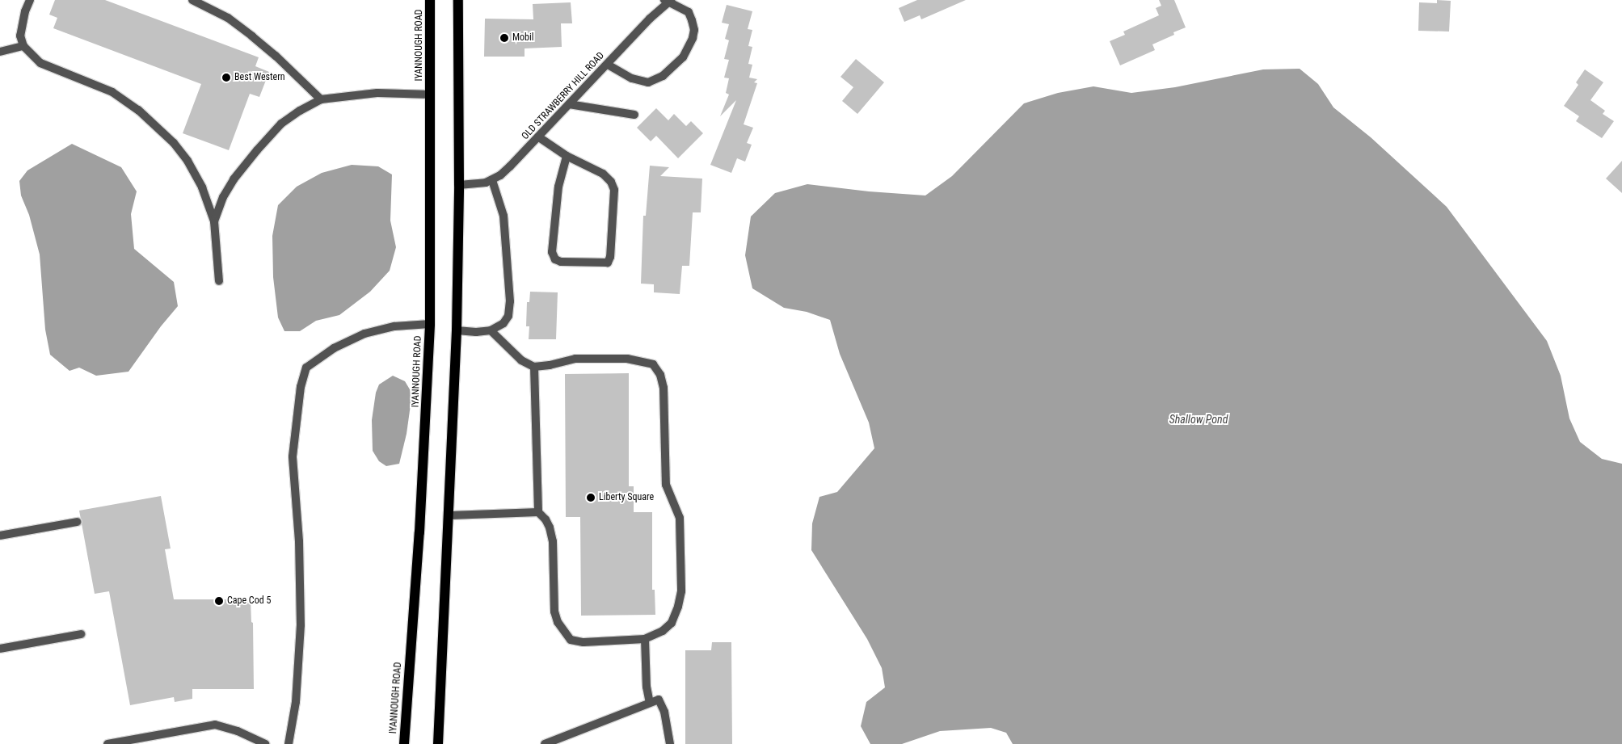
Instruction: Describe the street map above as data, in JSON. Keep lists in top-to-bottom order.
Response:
{
  "streets": {
    "main road": ["IYANNOUGH ROAD"],
    "street": ["OLD STRAWBERRY HILL ROAD"]
  },
  "water": ["Shallow Pond"],
  "places": [
    "Mobil",
    "Best Western",
    "Liberty Square",
    "Cape Cod 5"
  ]
}
